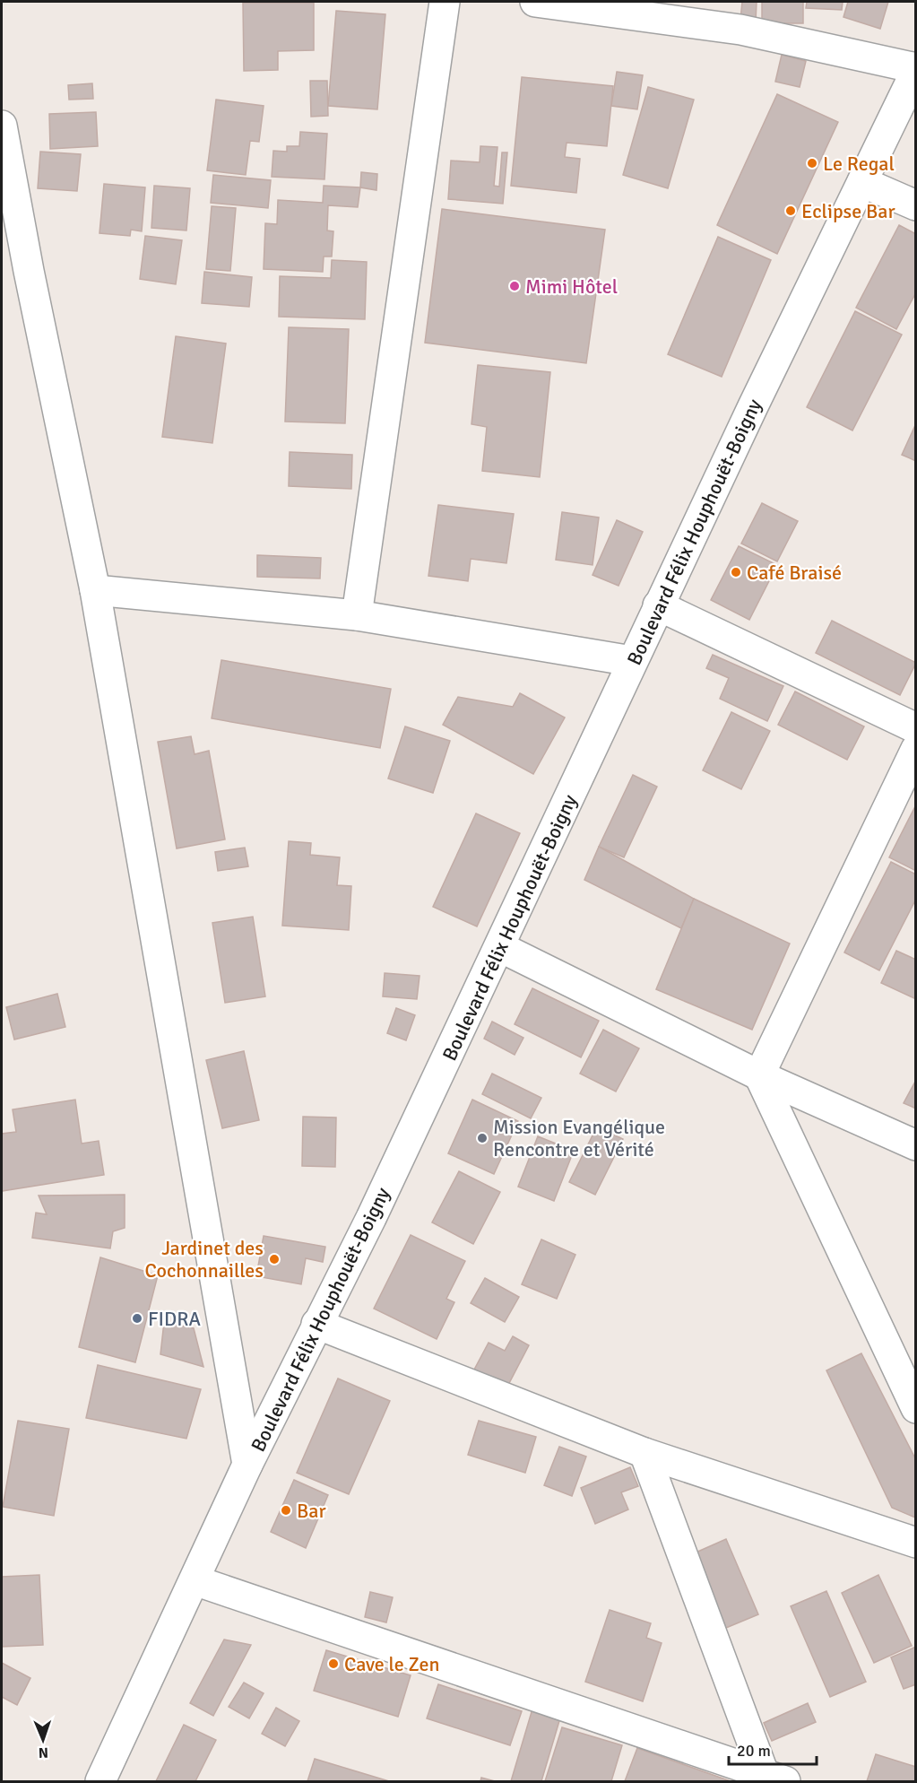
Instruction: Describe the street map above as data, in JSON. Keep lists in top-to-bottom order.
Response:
{
  "streets": {
    "street": ["Boulevard Félix Houphouët-Boigny"]
  },
  "places": [
    "Le Regal",
    "Eclipse Bar",
    "Mimi Hôtel",
    "Café Braisé",
    "Mission Evangélique Rencontre et Vérité",
    "Jardinet des Cochonnailles",
    "FIDRA",
    "Bar",
    "Cave le Zen"
  ],
  "scale_bar": "20 m",
  "north": "bottom"
}
